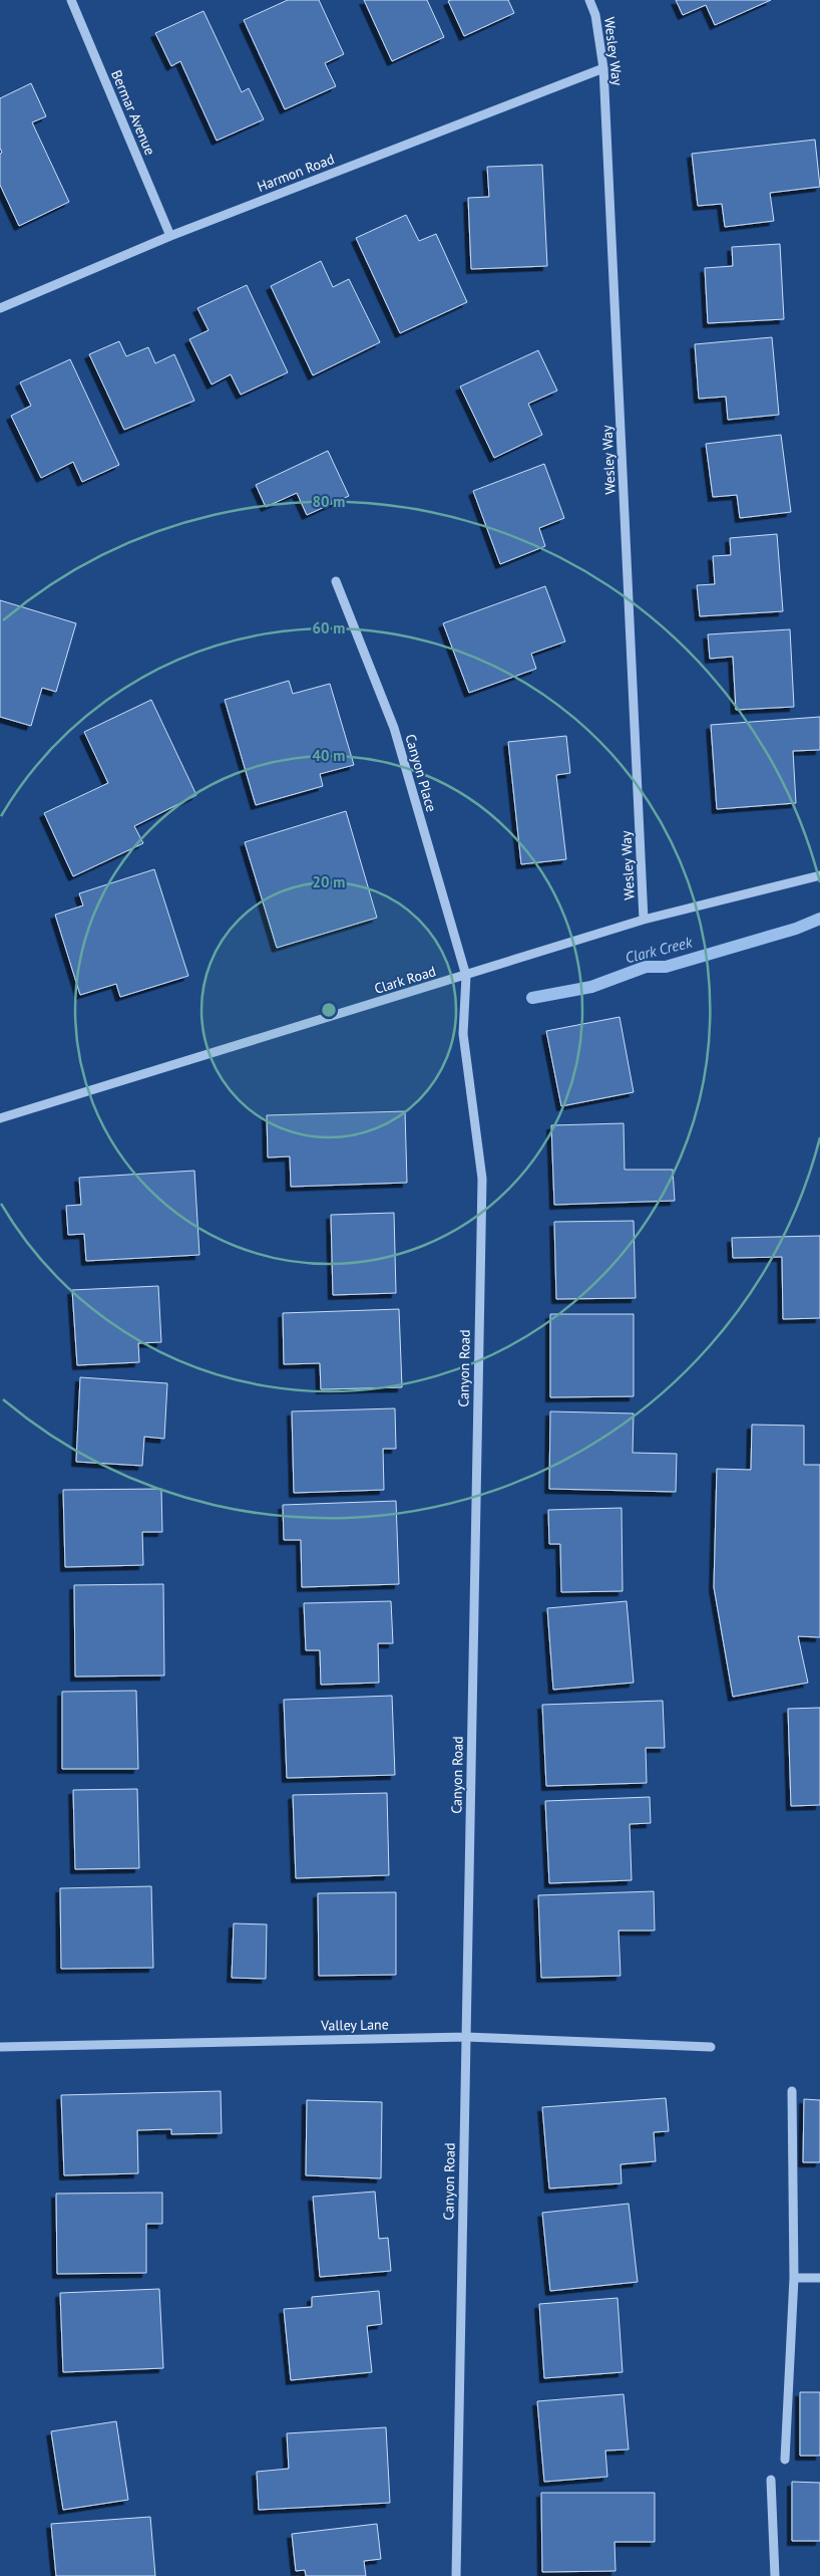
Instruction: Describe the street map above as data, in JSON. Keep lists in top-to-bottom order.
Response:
{
  "streets": {
    "street": [
      "Wesley Way",
      "Bermar Avenue",
      "Harmon Road",
      "Canyon Place",
      "Clark Road",
      "Canyon Road",
      "Valley Lane"
    ]
  },
  "crossings": [
    ["Wesley Way", "Harmon Road"],
    ["Wesley Way", "Clark Road"],
    ["Bermar Avenue", "Harmon Road"],
    ["Canyon Place", "Clark Road"],
    ["Canyon Place", "Canyon Road"],
    ["Clark Road", "Canyon Road"],
    ["Canyon Road", "Valley Lane"]
  ],
  "water": ["Clark Creek"],
  "rings": [
    "80 m",
    "60 m",
    "40 m",
    "20 m"
  ]
}
